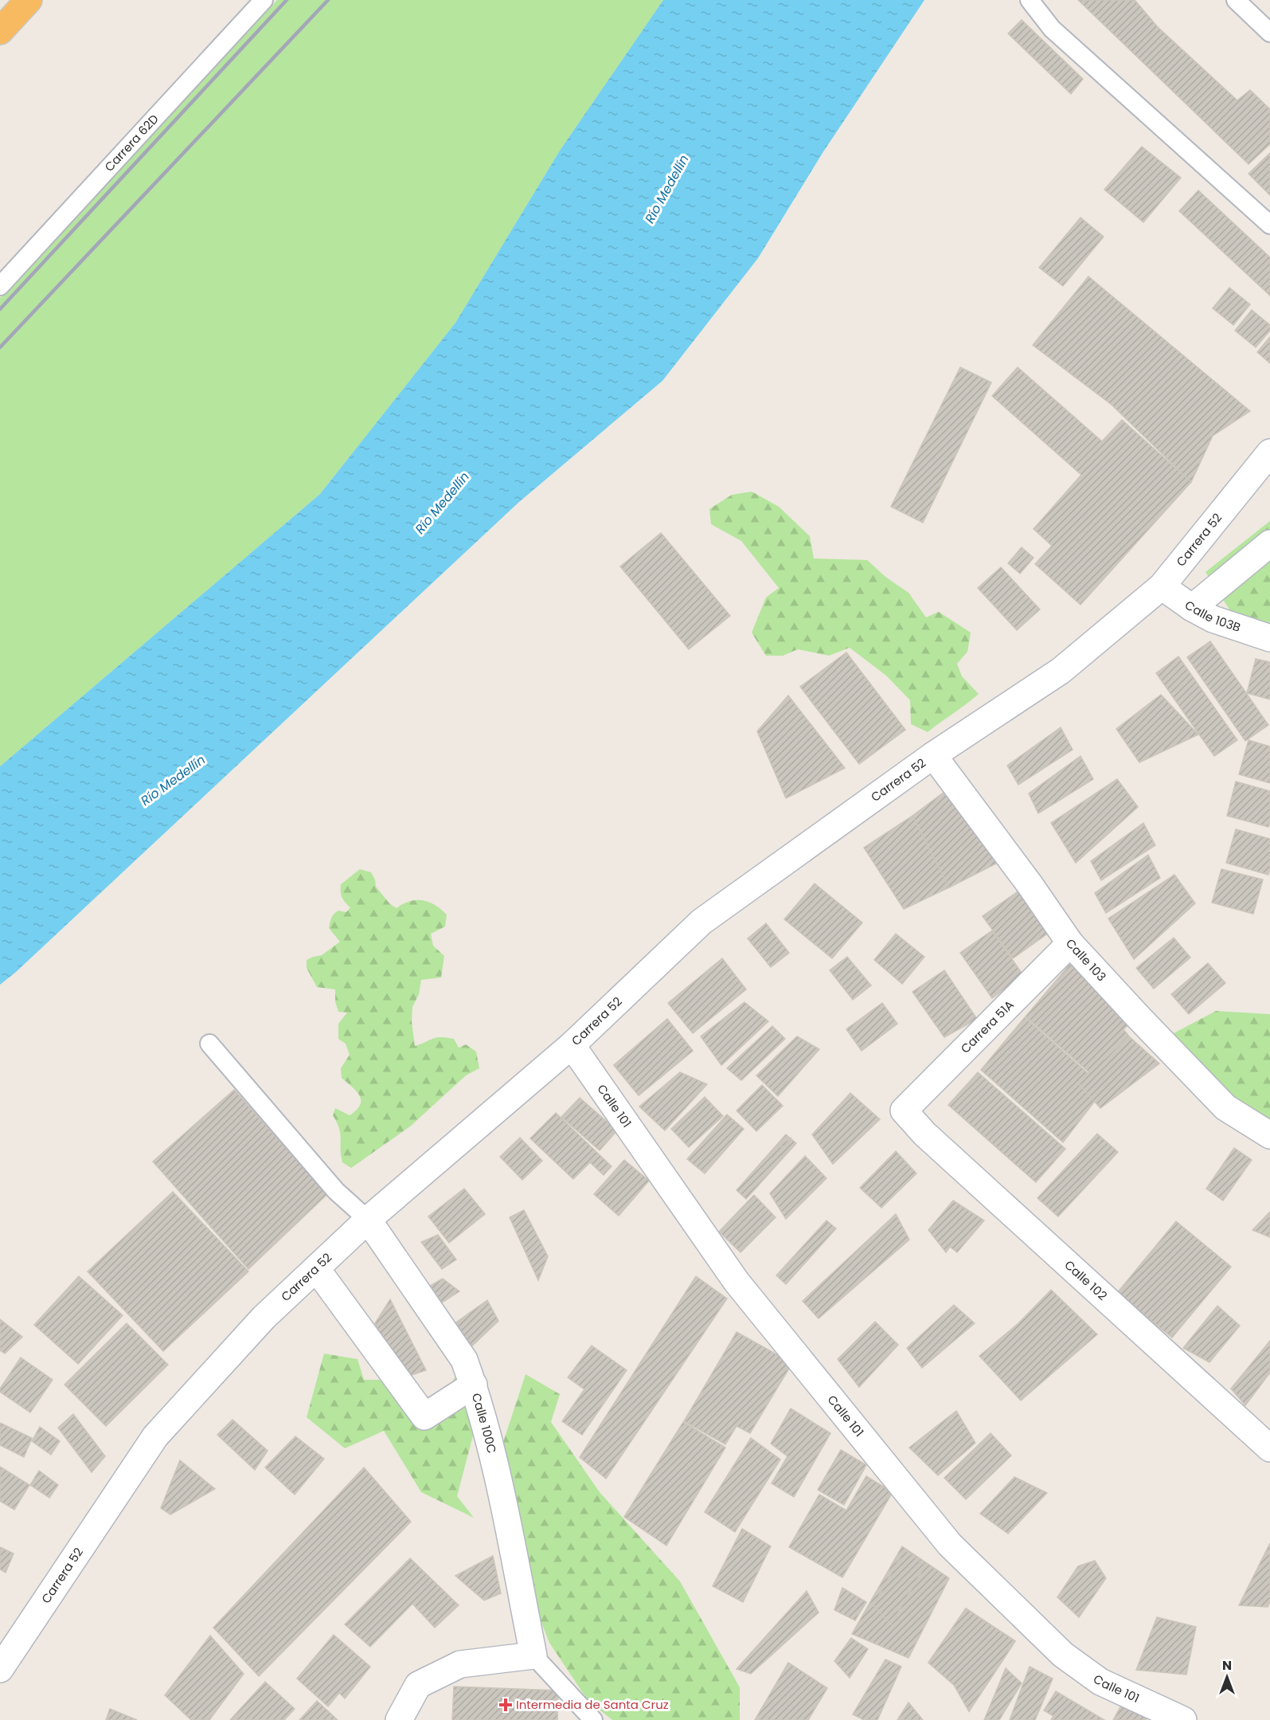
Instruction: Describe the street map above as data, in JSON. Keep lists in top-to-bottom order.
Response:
{
  "streets": {
    "street": [
      "Carrera 52",
      "Calle 103B",
      "Calle 103",
      "Carrera 51A",
      "Calle 101",
      "Calle 102",
      "Calle 100C"
    ],
    "lane": ["Carrera 62D"]
  },
  "crossings": [
    ["Carrera 52", "Calle 103B"],
    ["Carrera 52", "Calle 103"],
    ["Carrera 52", "Calle 101"],
    ["Carrera 52", "Calle 100C"],
    ["Calle 103", "Carrera 51A"],
    ["Carrera 51A", "Calle 102"]
  ],
  "water": ["Río Medellín"],
  "places": {
    "health": ["Intermedia de Santa Cruz"]
  },
  "north": "top"
}
